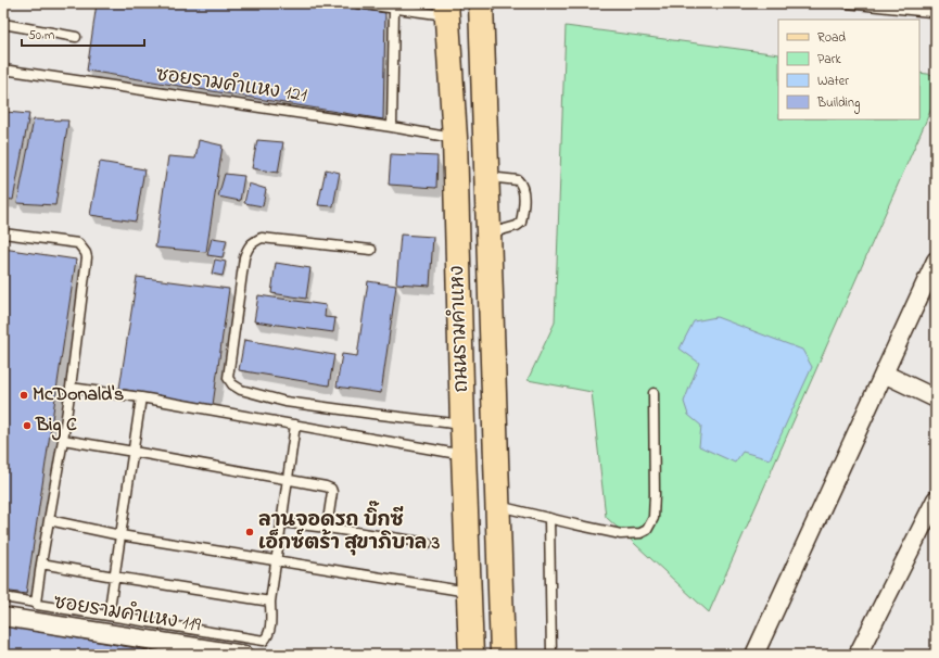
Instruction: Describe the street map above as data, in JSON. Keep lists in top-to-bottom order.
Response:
{
  "streets": {
    "main road": ["ถนนรามคำแหง"],
    "street": ["ซอยรามคำแหง 119"],
    "lane": ["ซอยรามคำแหง 121"]
  },
  "crossings": [
    ["ซอยรามคำแหง 121", "ถนนรามคำแหง"]
  ],
  "places": ["McDonald's", "Big C", "ลานจอดรถ บิ๊กซี เอ็กซ์ตร้า สุขาภิบาล 3"],
  "legend": [
    "Road",
    "Park",
    "Water",
    "Building"
  ],
  "scale_bar": "50 m"
}
